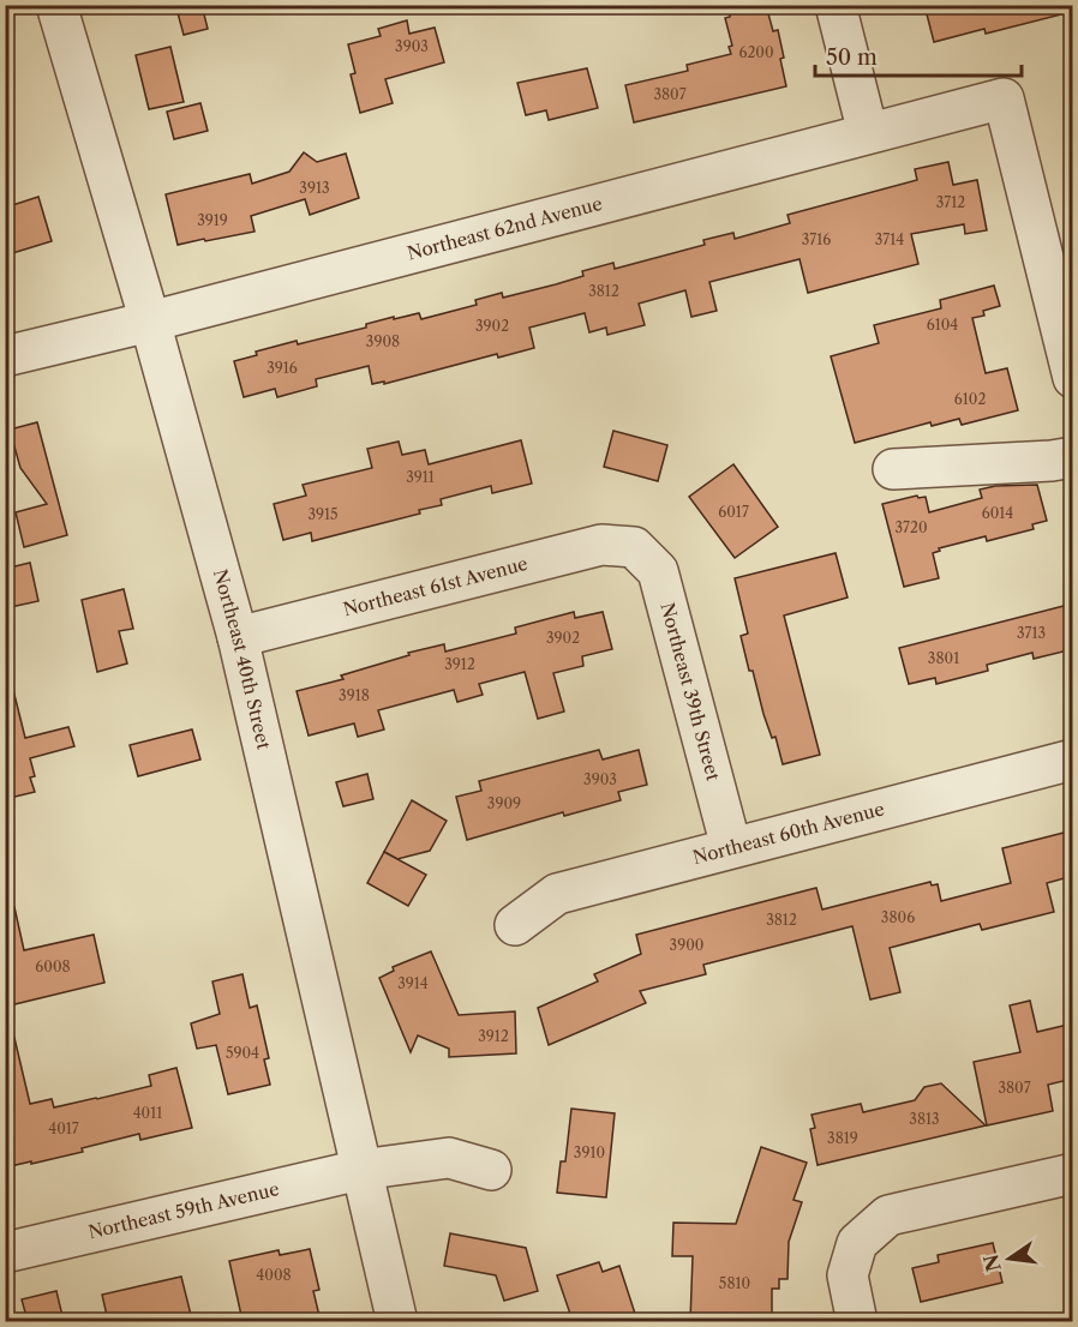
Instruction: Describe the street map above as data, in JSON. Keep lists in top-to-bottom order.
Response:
{
  "streets": {
    "street": [
      "Northeast 62nd Avenue",
      "Northeast 61st Avenue",
      "Northeast 40th Street",
      "Northeast 39th Street",
      "Northeast 60th Avenue",
      "Northeast 59th Avenue"
    ]
  },
  "crossings": [
    ["Northeast 62nd Avenue", "Northeast 40th Street"],
    ["Northeast 61st Avenue", "Northeast 40th Street"],
    ["Northeast 61st Avenue", "Northeast 39th Street"],
    ["Northeast 40th Street", "Northeast 59th Avenue"],
    ["Northeast 39th Street", "Northeast 60th Avenue"]
  ],
  "house_numbers": [
    "3903",
    "6200",
    "3807",
    "3913",
    "3712",
    "3919",
    "3716",
    "3714",
    "3812",
    "6104",
    "3902",
    "3908",
    "3916",
    "6102",
    "3911",
    "6017",
    "6014",
    "3915",
    "3720",
    "3713",
    "3902",
    "3801",
    "3912",
    "3918",
    "3903",
    "3909",
    "3806",
    "3812",
    "3900",
    "6008",
    "3914",
    "3912",
    "5904",
    "3807",
    "4011",
    "3813",
    "4017",
    "3819",
    "3910",
    "4008",
    "5810"
  ],
  "scale_bar": "50 m",
  "north": "left"
}
